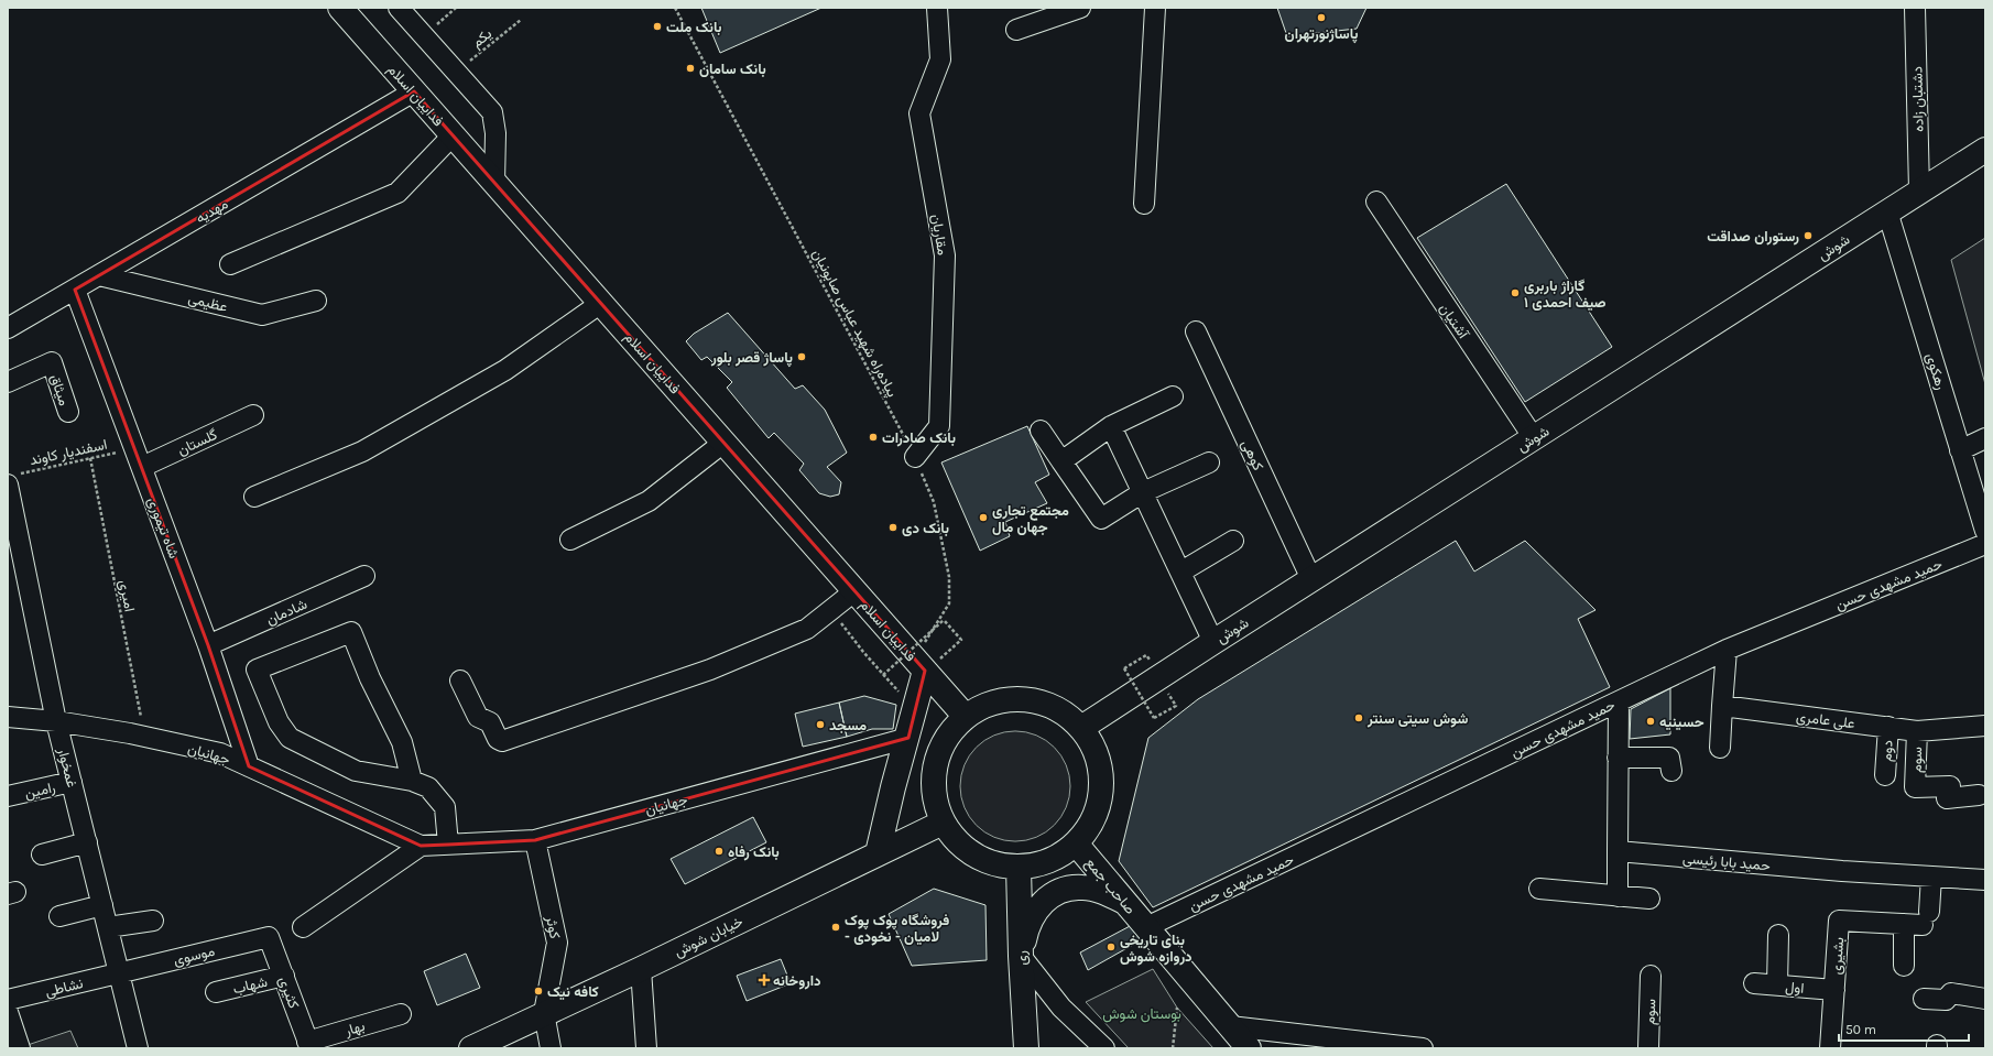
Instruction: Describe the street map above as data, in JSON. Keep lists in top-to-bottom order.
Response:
{
  "streets": {
    "main road": [
      "فداییان اسلام",
      "شوش",
      "صاحب جمع",
      "خیابان شوش",
      "ری"
    ],
    "street": [
      "دشتبان زاده",
      "مهدیه",
      "مقاریان",
      "عظیمی",
      "آشتیان",
      "رهکوی",
      "میثاق",
      "گلستان",
      "کوهی",
      "شاه تیموری",
      "حمید مشهدی حسن",
      "شادمان",
      "علی عامری",
      "دوم",
      "جهانیان",
      "سوم",
      "غمخوار",
      "رامین",
      "حمید بابا رئیسی",
      "کوثر",
      "موسوی",
      "بشیری",
      "شهاب",
      "نشاطی",
      "اول",
      "کثیری",
      "بهار"
    ],
    "path": [
      "یکم",
      "پیاده‌راه شهید عباس صابونیان",
      "اسفندیار کاوند",
      "امیری"
    ]
  },
  "crossings": [
    ["فداییان اسلام", "مهدیه"],
    ["فداییان اسلام", "پیاده‌راه شهید عباس صابونیان"],
    ["دشتبان زاده", "شوش"],
    ["مهدیه", "عظیمی"],
    ["مهدیه", "شاه تیموری"],
    ["مقاریان", "پیاده‌راه شهید عباس صابونیان"],
    ["شوش", "آشتیان"],
    ["شوش", "رهکوی"],
    ["شوش", "کوهی"],
    ["گلستان", "شاه تیموری"],
    ["اسفندیار کاوند", "شاه تیموری"],
    ["اسفندیار کاوند", "امیری"],
    ["اسفندیار کاوند", "غمخوار"],
    ["شاه تیموری", "شادمان"],
    ["شاه تیموری", "جهانیان"],
    ["حمید مشهدی حسن", "صاحب جمع"],
    ["امیری", "جهانیان"],
    ["علی عامری", "دوم"],
    ["علی عامری", "سوم"],
    ["جهانیان", "غمخوار"],
    ["جهانیان", "کوثر"],
    ["غمخوار", "رامین"],
    ["غمخوار", "موسوی"],
    ["غمخوار", "نشاطی"],
    ["کوثر", "خیابان شوش"],
    ["موسوی", "نشاطی"],
    ["موسوی", "کثیری"],
    ["بشیری", "اول"],
    ["شهاب", "کثیری"],
    ["کثیری", "بهار"]
  ],
  "parks": ["بوستان شوش"],
  "places": {
    "other": [
      "پاساژنورتهران",
      "بانک ملت",
      "بانک سامان",
      "رستوران صداقت",
      "گاراژ باربری صیف احمدی ۱",
      "پاساژ قصر بلور",
      "بانک صادرات",
      "مجتمع تجاری جهان مال",
      "بانک دی",
      "شوش سیتی سنتر",
      "حسینیه",
      "مسجد",
      "بانک رفاه",
      "فروشگاه پوک پوک - لاميان - نخودی",
      "بنای تاریخی دروازه شوش",
      "کافه نیک"
    ],
    "health": ["داروخانه"]
  },
  "scale_bar": "50 m"
}
